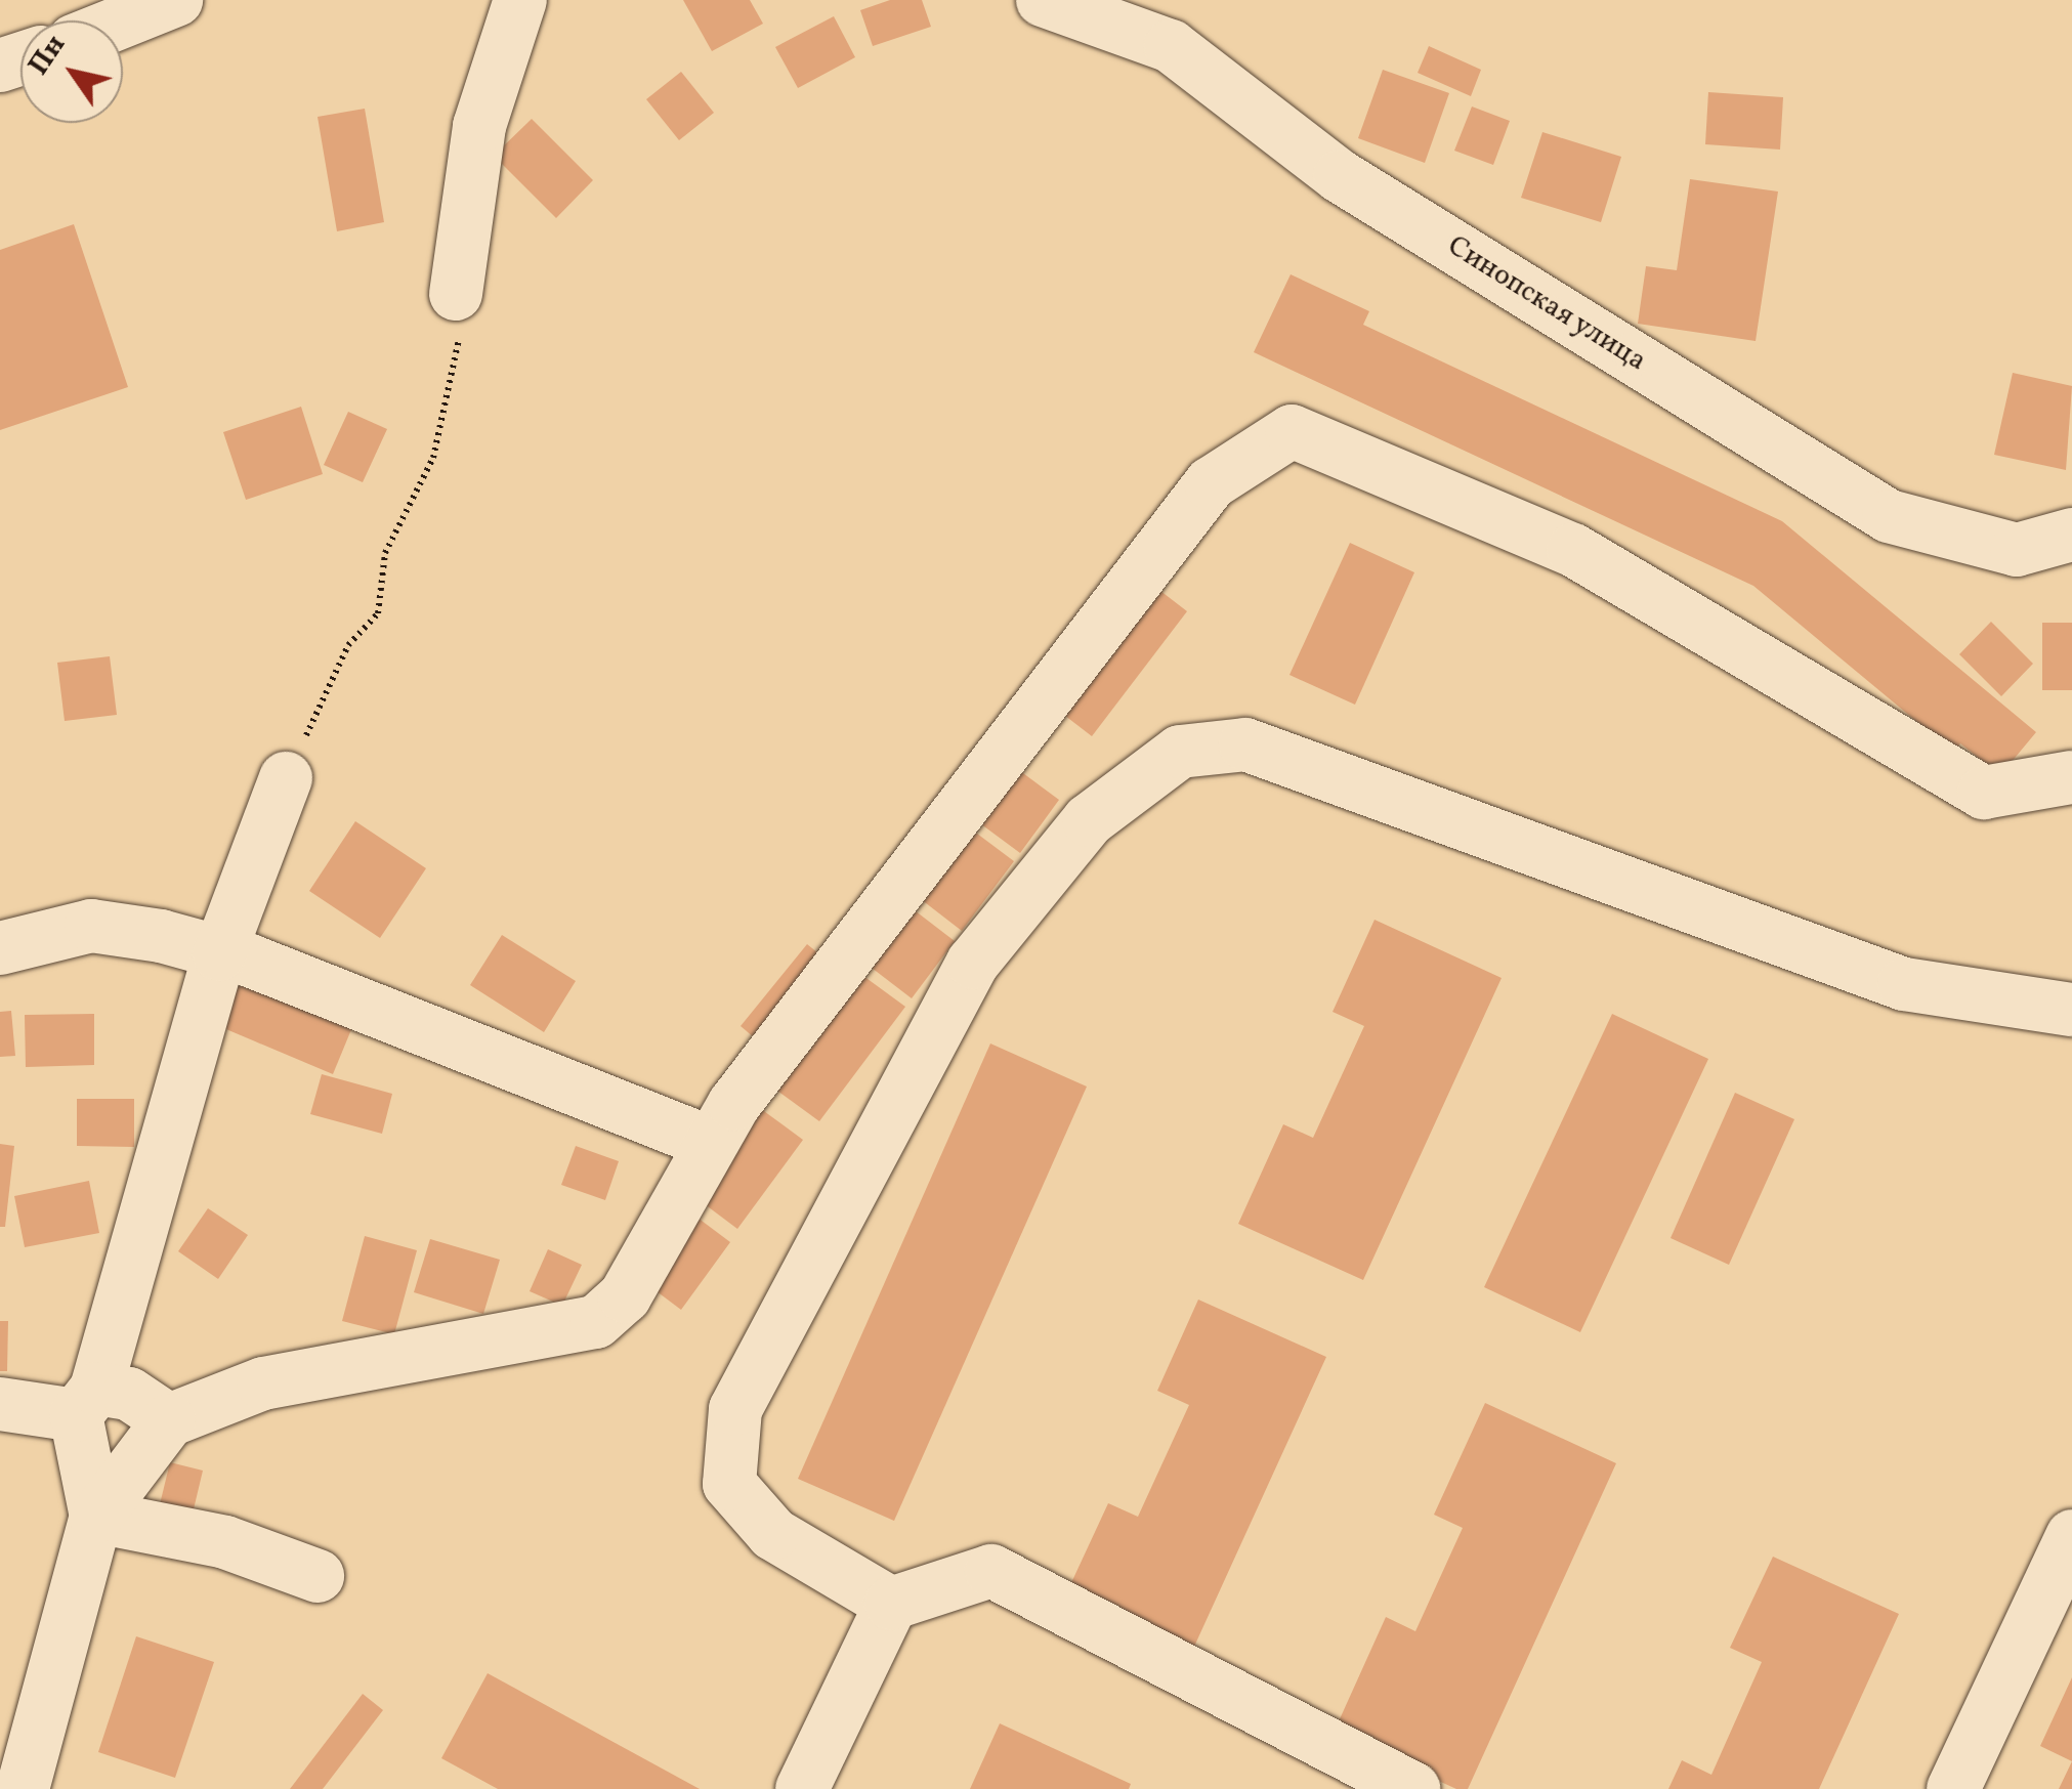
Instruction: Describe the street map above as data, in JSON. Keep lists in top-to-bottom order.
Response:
{
  "streets": {
    "street": ["Синопская улица"]
  },
  "north": "top left"
}
